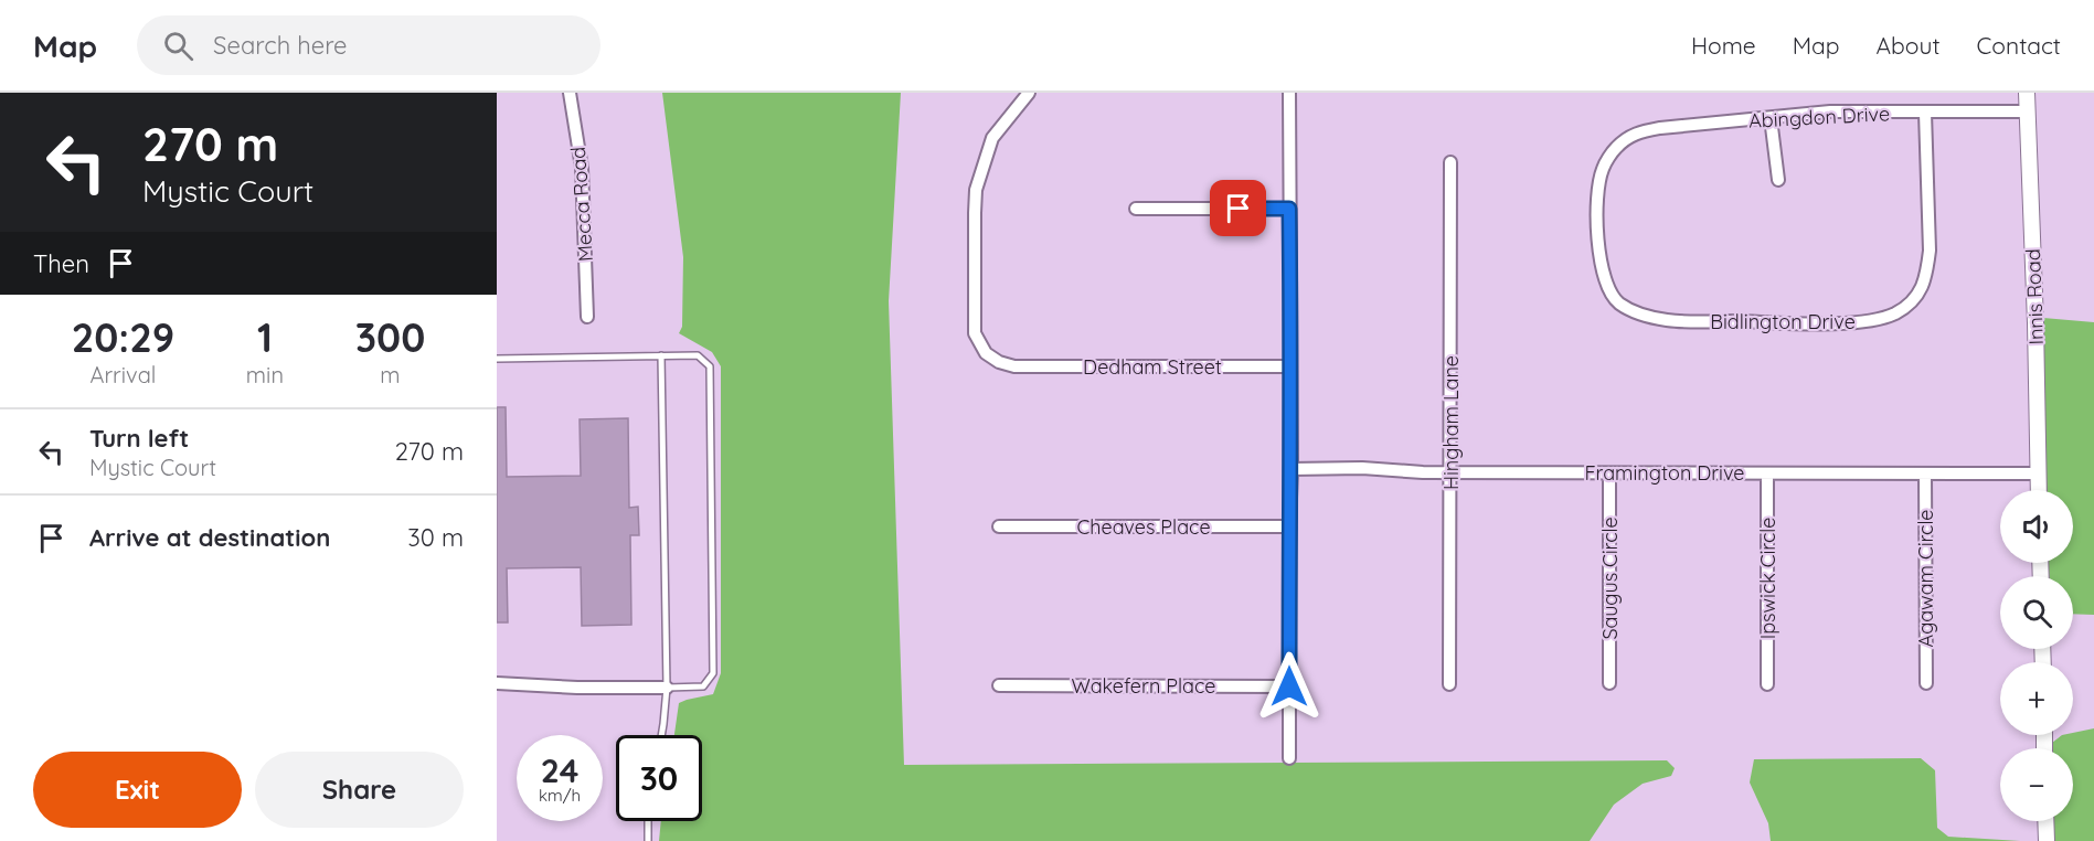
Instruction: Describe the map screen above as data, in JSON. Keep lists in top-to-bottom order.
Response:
{
  "streets": {
    "main road": ["Innis Road"],
    "street": [
      "Abingdon Drive",
      "Mecca Road",
      "Bidlington Drive",
      "Dedham Street",
      "Hingham Lane",
      "Framington Drive",
      "Cheaves Place",
      "Saugus Circle",
      "Ipswick Circle",
      "Agawam Circle",
      "Wakefern Place"
    ]
  },
  "crossings": [
    ["Abingdon Drive", "Innis Road"],
    ["Abingdon Drive", "Bidlington Drive"],
    ["Innis Road", "Framington Drive"],
    ["Hingham Lane", "Framington Drive"],
    ["Framington Drive", "Saugus Circle"],
    ["Framington Drive", "Ipswick Circle"],
    ["Framington Drive", "Agawam Circle"]
  ],
  "page": {
    "header": "Map",
    "search": "Search here",
    "nav": [
      "Home",
      "Map",
      "About",
      "Contact"
    ],
    "turn": ["270 m", "Mystic Court"],
    "then": "Then",
    "eta": [
      "20:29",
      "Arrival",
      "1",
      "min",
      "300",
      "m"
    ],
    "list": [
      {
        "name": "Turn left",
        "note": "Mystic Court",
        "value": "270 m"
      },
      {
        "name": "Arrive at destination",
        "value": "30 m"
      }
    ],
    "map_buttons": ["+", "−"],
    "speed": "24 km/h",
    "limit": "30",
    "buttons": ["Exit", "Share"]
  }
}
